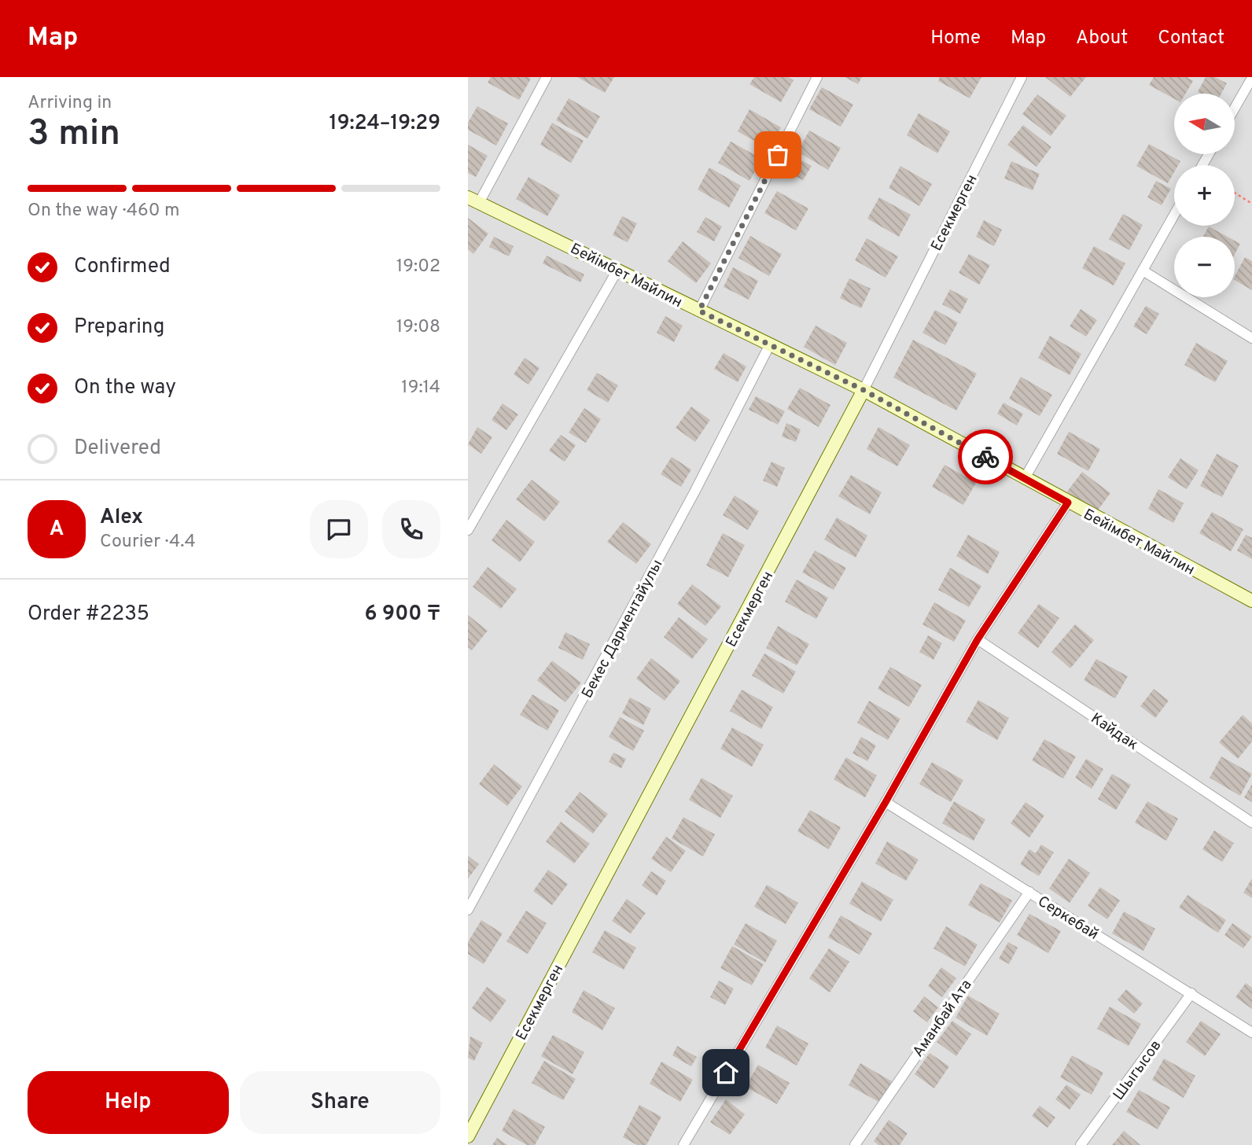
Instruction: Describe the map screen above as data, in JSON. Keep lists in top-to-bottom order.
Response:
{
  "streets": {
    "street": [
      "Eсекмерген",
      "Бейімбет Майлин",
      "Бекес Дарментайулы",
      "Кайдак",
      "Серкебай",
      "Аманбай Ата",
      "Шыгысов"
    ]
  },
  "crossings": [
    ["Eсекмерген", "Бейімбет Майлин"],
    ["Бейімбет Майлин", "Бекес Дарментайулы"],
    ["Серкебай", "Аманбай Ата"],
    ["Серкебай", "Шыгысов"]
  ],
  "north": "left",
  "page": {
    "header": "Map",
    "nav": [
      "Home",
      "Map",
      "About",
      "Contact"
    ],
    "heading": ["3 min", "Arriving in", "19:24–19:29"],
    "panel": [
      "Alex",
      "Courier · 4.4",
      "Order #2235",
      "6 900 ₸"
    ],
    "map_buttons": ["+", "−"],
    "bar": "On the way · 460 m",
    "list": [
      ["Confirmed", "19:02"],
      ["Preparing", "19:08"],
      ["On the way", "19:14"],
      "Delivered"
    ],
    "round": "A",
    "buttons": ["Help", "Share"]
  }
}
